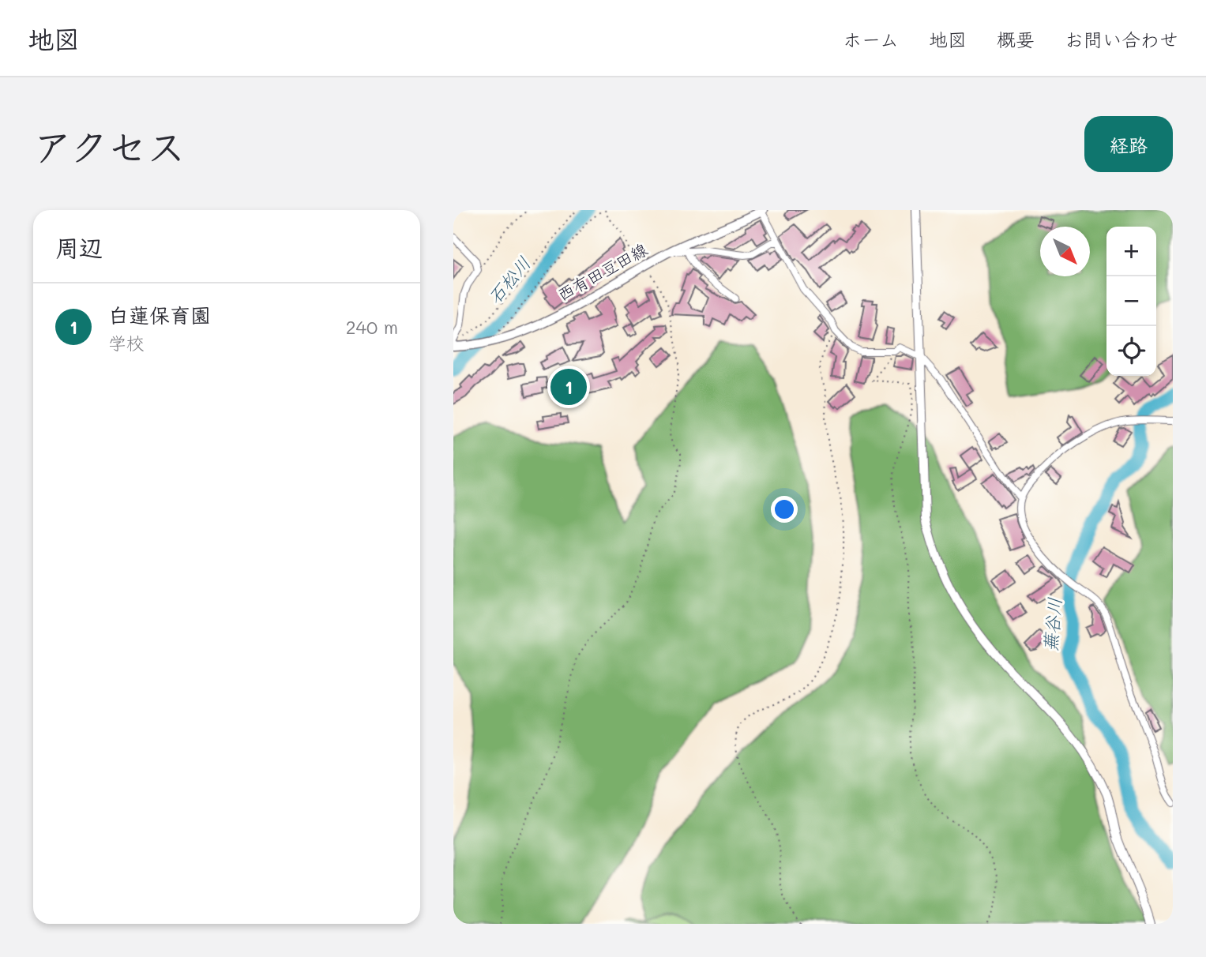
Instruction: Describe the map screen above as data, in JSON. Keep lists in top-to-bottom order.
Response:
{
  "streets": {
    "main road": ["西有田豆田線"]
  },
  "water": ["石松川", "蕪谷川"],
  "north": "bottom right",
  "page": {
    "header": "地図",
    "nav": [
      "ホーム",
      "地図",
      "概要",
      "お問い合わせ"
    ],
    "title": "アクセス",
    "buttons": "経路",
    "heading": "周辺",
    "map_buttons": ["+", "−"],
    "list": [
      {
        "mark": "1",
        "name": "白蓮保育園",
        "note": "学校",
        "value": "240 m"
      }
    ],
    "pins": "1"
  }
}
